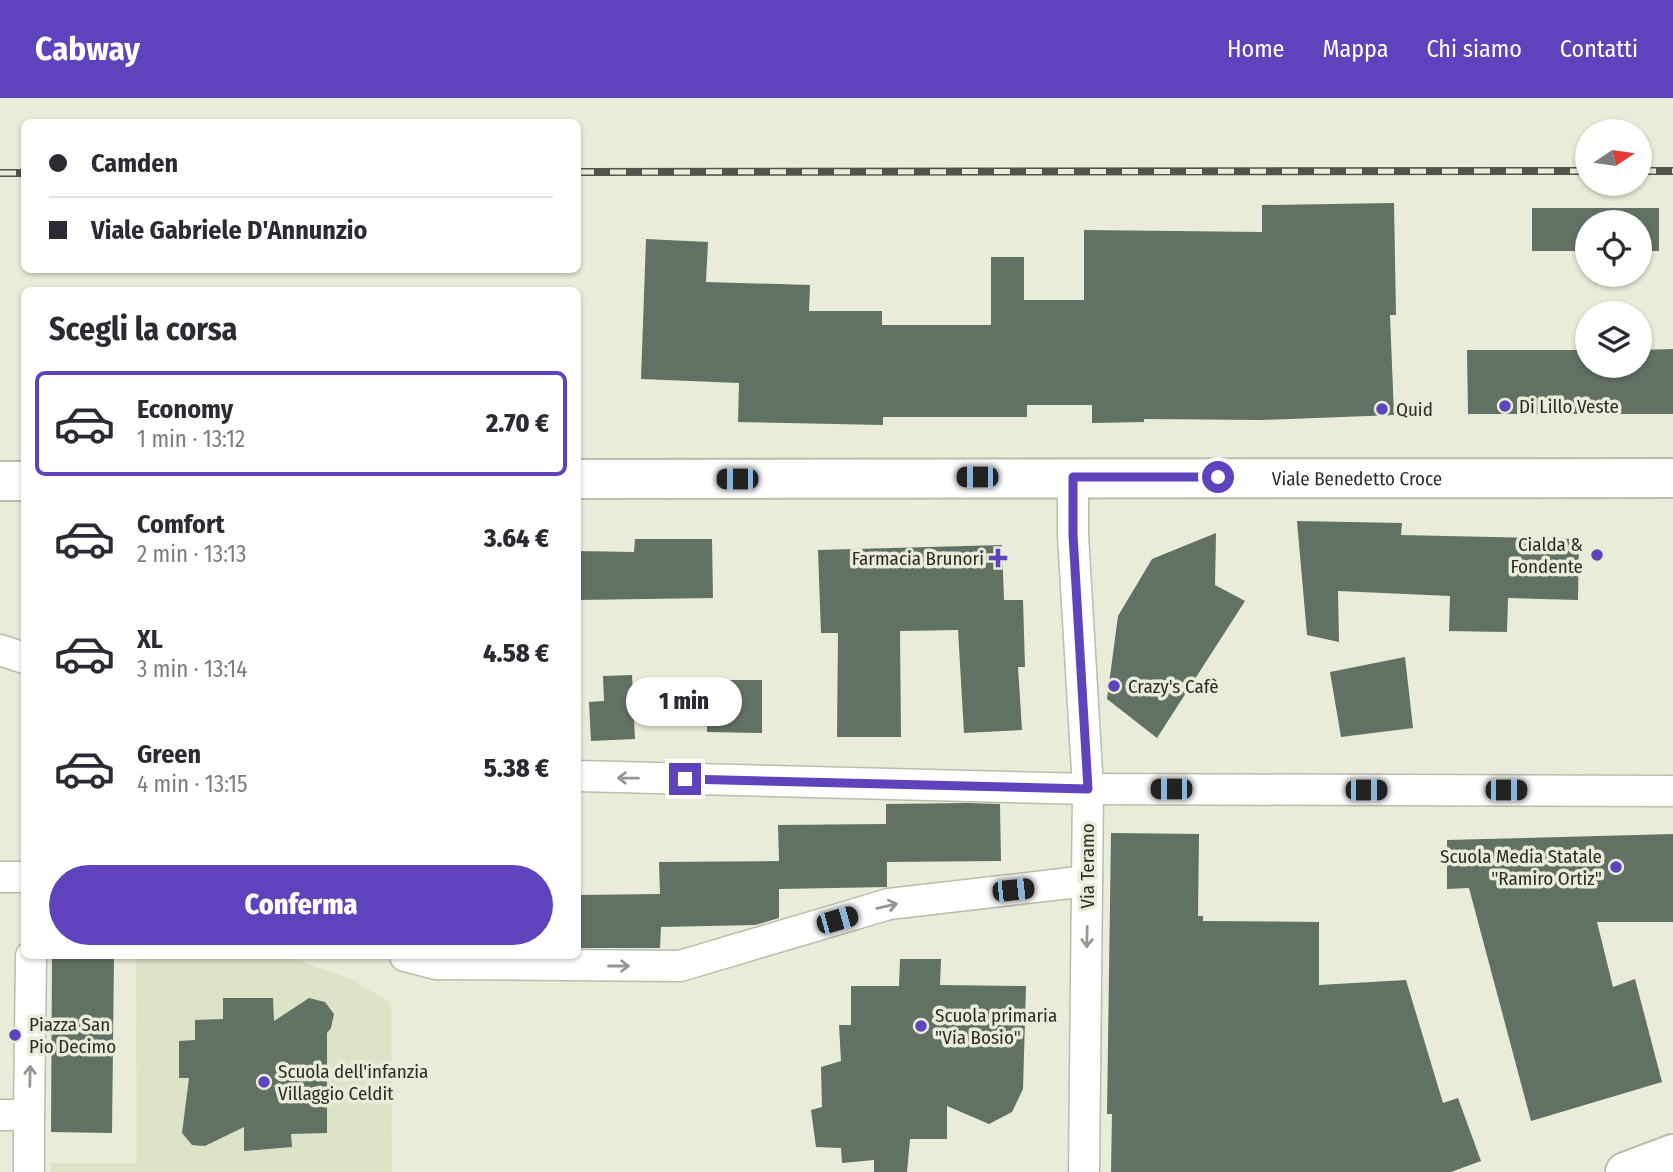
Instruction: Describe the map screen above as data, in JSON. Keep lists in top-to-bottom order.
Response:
{
  "streets": {
    "main road": ["Viale Benedetto Croce"],
    "street": ["Via Teramo"]
  },
  "crossings": [
    ["Viale Benedetto Croce", "Via Teramo"]
  ],
  "one_way": ["Via Teramo"],
  "places": {
    "other": [
      "Di Lillo Veste",
      "Quid",
      "Cialda & Fondente",
      "Crazy's Cafè",
      "Scuola Media Statale \"Ramiro Ortiz\"",
      "Scuola primaria \"Via Bosio\"",
      "Piazza San Pio Decimo",
      "Scuola dell'infanzia Villaggio Celdit"
    ],
    "health": ["Farmacia Brunori"]
  },
  "north": "right",
  "page": {
    "header": "Cabway",
    "nav": [
      "Home",
      "Mappa",
      "Chi siamo",
      "Contatti"
    ],
    "banner": ["Camden", "Viale Gabriele D'Annunzio"],
    "heading": "Scegli la corsa",
    "list": [
      {
        "name": "Economy",
        "note": "1 min · 13:12",
        "value": "2.70 €"
      },
      {
        "name": "Comfort",
        "note": "2 min · 13:13",
        "value": "3.64 €"
      },
      {
        "name": "XL",
        "note": "3 min · 13:14",
        "value": "4.58 €"
      },
      {
        "name": "Green",
        "note": "4 min · 13:15",
        "value": "5.38 €"
      }
    ],
    "bubble": "1 min",
    "buttons": "Conferma"
  }
}
